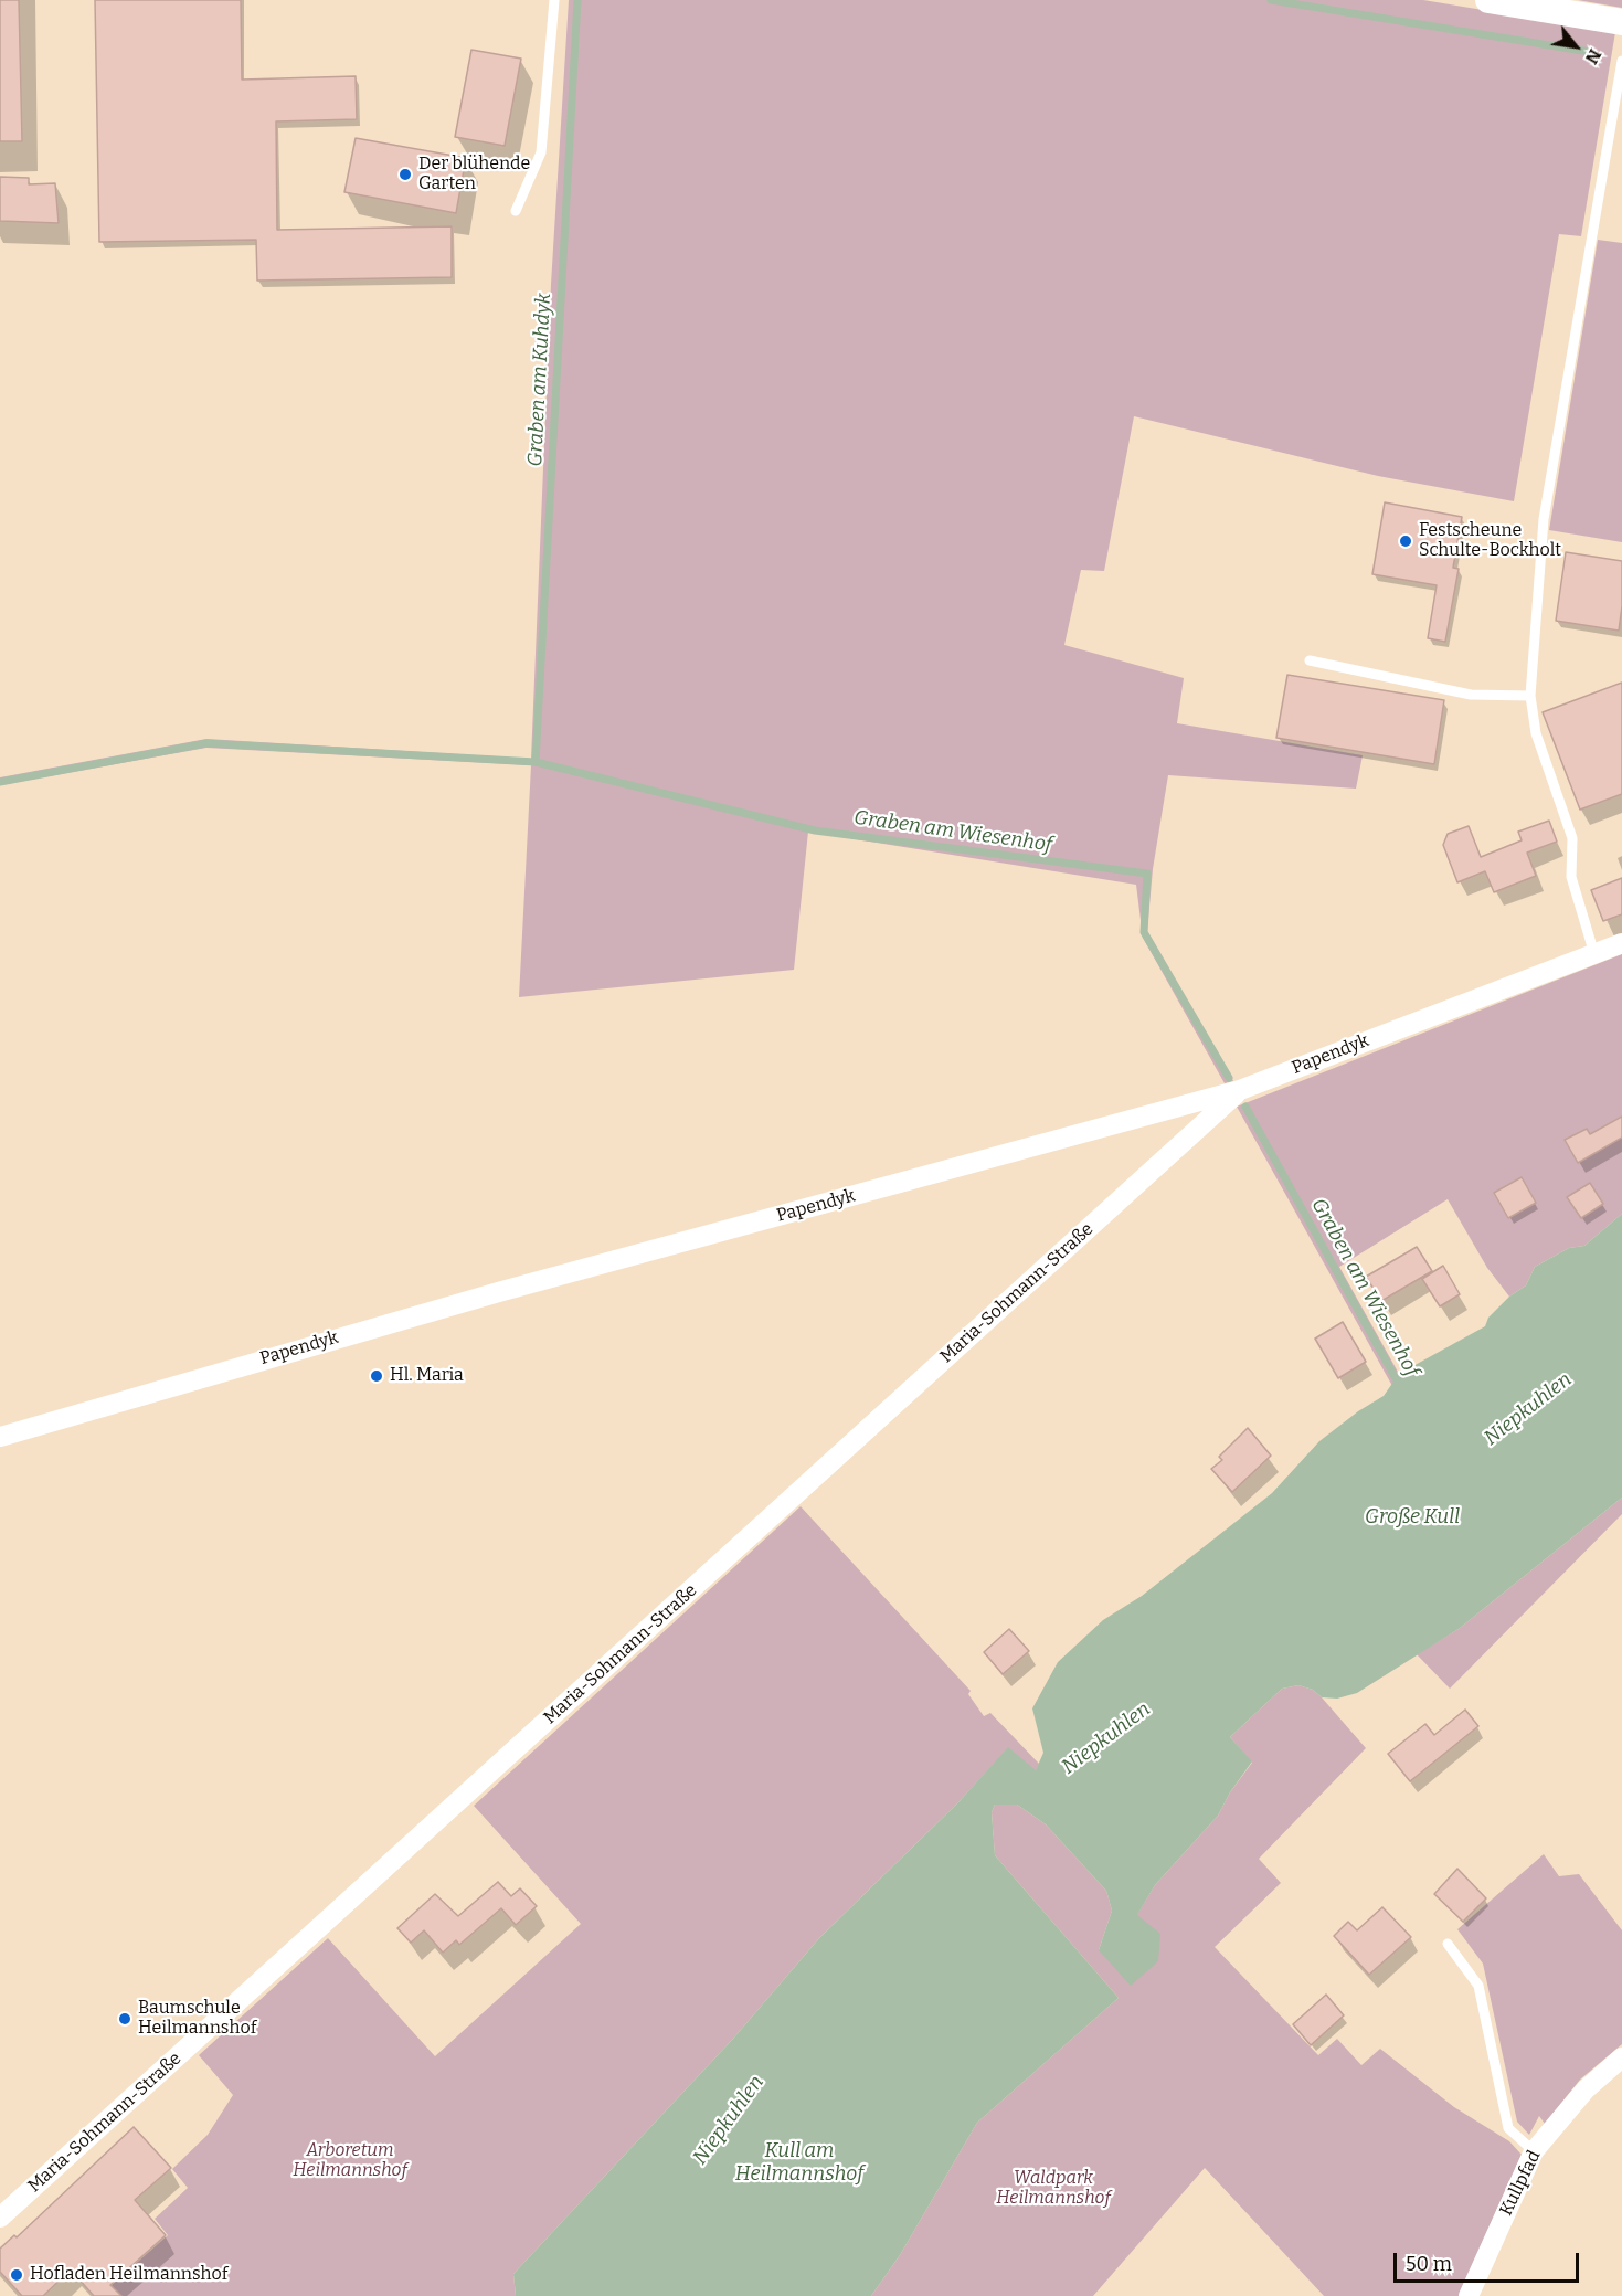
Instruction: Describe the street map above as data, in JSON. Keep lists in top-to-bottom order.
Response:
{
  "streets": {
    "street": ["Papendyk", "Maria-Sohmann-Straße", "Kullpfad"]
  },
  "crossings": [
    ["Papendyk", "Maria-Sohmann-Straße"]
  ],
  "water": [
    "Graben am Kuhdyk",
    "Graben am Wiesenhof",
    "Niepkuhlen",
    "Große Kull",
    "Kull am Heilmannshof"
  ],
  "parks": ["Arboretum Heilmannshof", "Waldpark Heilmannshof"],
  "places": [
    "Der blühende Garten",
    "Festscheune Schulte-Bockholt",
    "Hl. Maria",
    "Baumschule Heilmannshof",
    "Hofladen Heilmannshof"
  ],
  "scale_bar": "50 m",
  "north": "bottom right"
}
